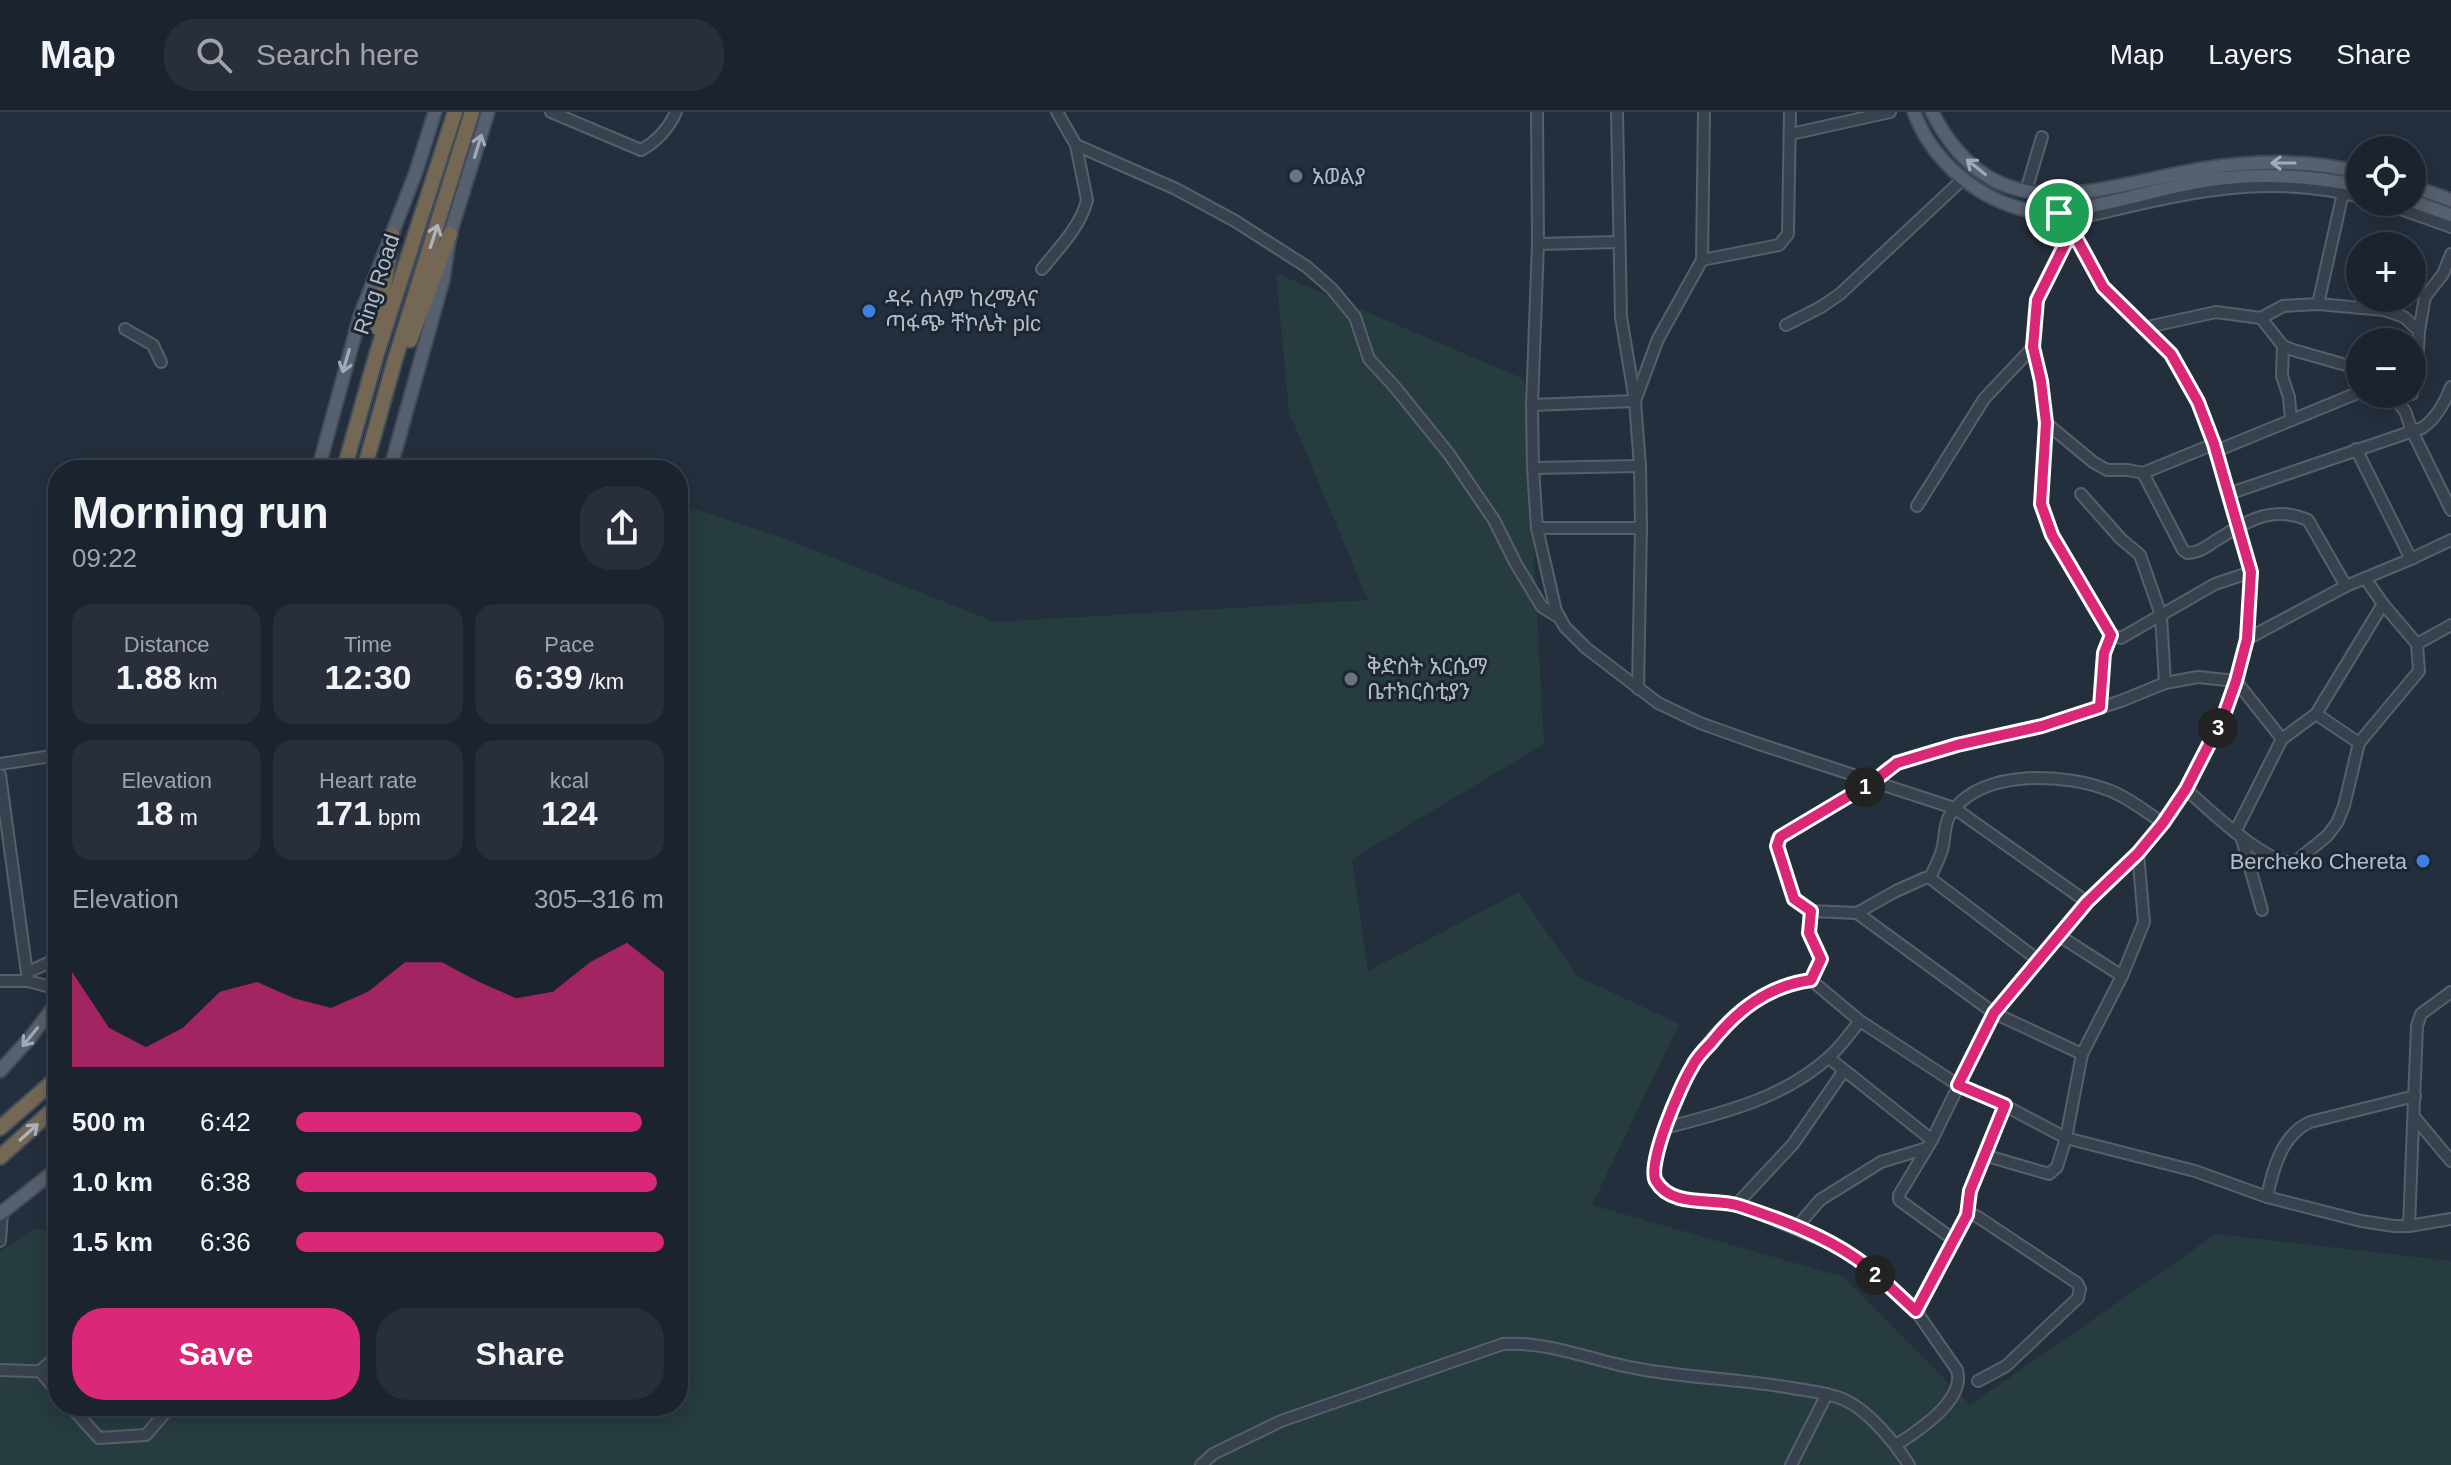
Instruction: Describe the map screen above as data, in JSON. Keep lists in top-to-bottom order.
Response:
{
  "streets": {
    "highway": ["Ring Road"]
  },
  "places": [
    "አወልያ",
    "ዳሩ ሰላም ከረሜላና ጣፋጭ ቸኮሌት plc",
    "ቅድስት አርሴማ ቤተክርስቲያን",
    "Bercheko Chereta"
  ],
  "page": {
    "header": "Map",
    "search": "Search here",
    "nav": ["Map", "Layers", "Share"],
    "map_buttons": ["+", "−"],
    "heading": ["Morning run", "09:22"],
    "stats": [
      ["Distance", "1.88 km"],
      ["Time", "12:30"],
      ["Pace", "6:39 /km"],
      ["Elevation", "18 m"],
      ["Heart rate", "171 bpm"],
      ["kcal", "124"]
    ],
    "pins": ["3", "1", "2"],
    "chart": ["Elevation", "305–316 m"],
    "list": [
      {
        "name": "500 m",
        "note": "6:42"
      },
      {
        "name": "1.0 km",
        "note": "6:38"
      },
      {
        "name": "1.5 km",
        "note": "6:36"
      }
    ],
    "buttons": ["Save", "Share"]
  }
}
